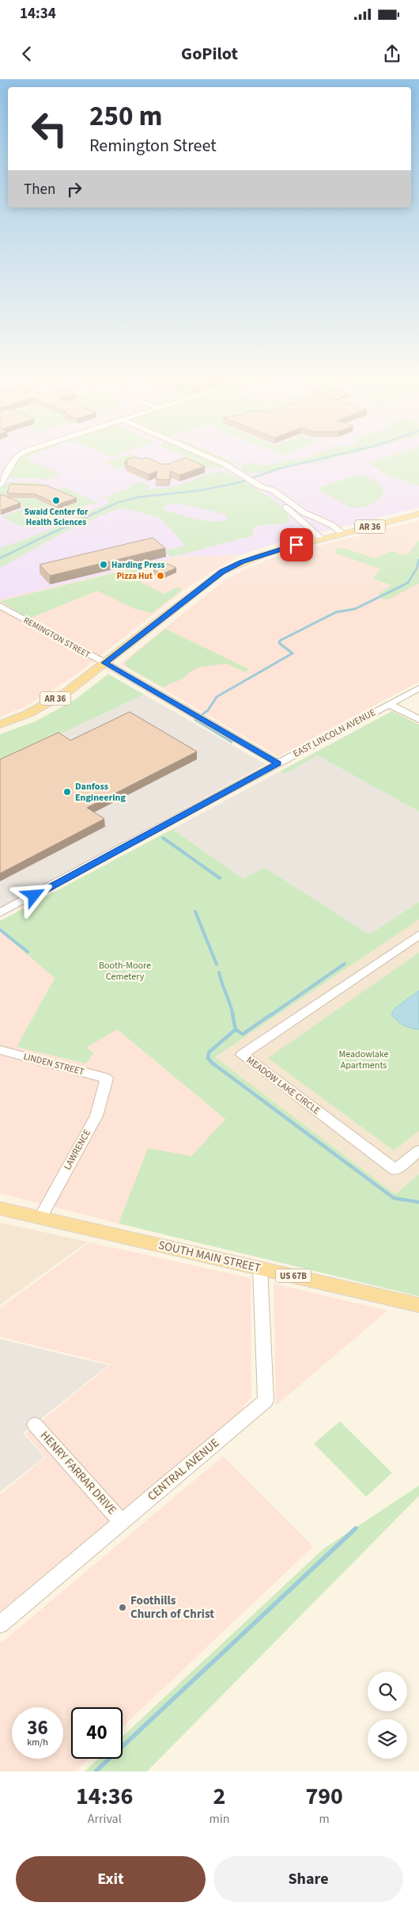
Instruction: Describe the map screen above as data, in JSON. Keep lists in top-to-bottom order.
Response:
{
  "streets": {
    "main road": ["AR 36", "SOUTH MAIN STREET", "US 67B"],
    "street": [
      "REMINGTON STREET",
      "EAST LINCOLN AVENUE",
      "LINDEN STREET",
      "MEADOW LAKE CIRCLE",
      "LAWRENCE",
      "CENTRAL AVENUE",
      "HENRY FARRAR DRIVE"
    ]
  },
  "crossings": [
    ["AR 36", "REMINGTON STREET"],
    ["REMINGTON STREET", "EAST LINCOLN AVENUE"],
    ["LINDEN STREET", "LAWRENCE"],
    ["LAWRENCE", "SOUTH MAIN STREET"],
    ["SOUTH MAIN STREET", "CENTRAL AVENUE"],
    ["CENTRAL AVENUE", "HENRY FARRAR DRIVE"]
  ],
  "parks": ["Booth-Moore Cemetery", "Meadowlake Apartments"],
  "places": [
    "Swaid Center for Health Sciences",
    "Harding Press",
    "Pizza Hut",
    "Danfoss Engineering",
    "Foothills Church of Christ"
  ],
  "page": {
    "status": "14:34",
    "header": "GoPilot",
    "turn": ["250 m", "Remington Street"],
    "then": "Then",
    "speed": "36 km/h",
    "limit": "40",
    "eta": [
      "14:36",
      "Arrival",
      "2",
      "min",
      "790",
      "m"
    ],
    "buttons": ["Exit", "Share"]
  }
}
